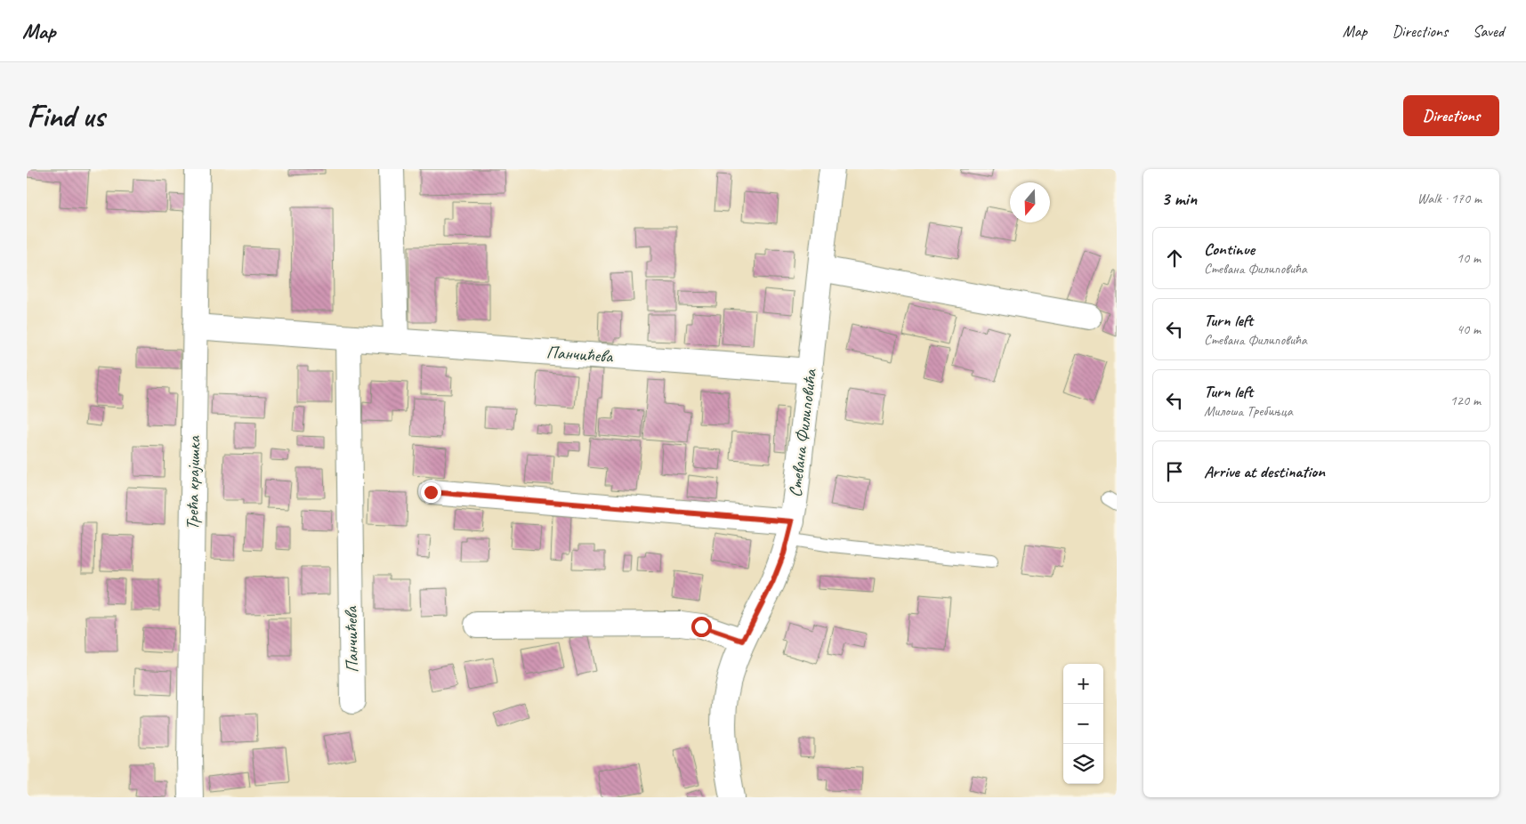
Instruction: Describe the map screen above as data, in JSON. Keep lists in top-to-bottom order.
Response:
{
  "streets": {
    "street": ["Панчићева", "Стевана Филиповића", "Трећа крајишка"]
  },
  "crossings": [
    ["Панчићева", "Стевана Филиповића"],
    ["Панчићева", "Трећа крајишка"]
  ],
  "north": "bottom",
  "page": {
    "header": "Map",
    "nav": ["Map", "Directions", "Saved"],
    "buttons": "Directions",
    "title": "Find us",
    "heading": ["3 min", "Walk · 170 m"],
    "list": [
      ["Continue", "Стевана Филиповића", "10 m"],
      ["Turn left", "Стевана Филиповића", "40 m"],
      ["Turn left", "Милоша Требињца", "120 m"],
      "Arrive at destination"
    ],
    "map_buttons": ["+", "−"]
  }
}
